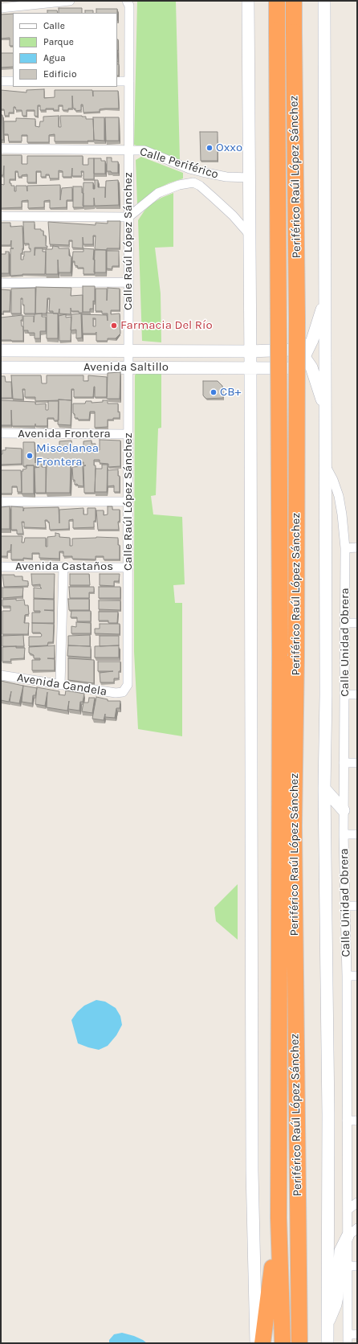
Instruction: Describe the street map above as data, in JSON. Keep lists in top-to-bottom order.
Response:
{
  "streets": {
    "highway": ["Periférico Raúl López Sánchez"],
    "main road": ["Avenida Saltillo"],
    "street": [
      "Calle Periférico",
      "Calle Raúl López Sánchez",
      "Avenida Frontera",
      "Avenida Castaños",
      "Calle Unidad Obrera",
      "Avenida Candela"
    ]
  },
  "crossings": [
    ["Calle Periférico", "Calle Raúl López Sánchez"],
    ["Calle Raúl López Sánchez", "Avenida Saltillo"],
    ["Calle Raúl López Sánchez", "Avenida Frontera"],
    ["Calle Raúl López Sánchez", "Avenida Castaños"],
    ["Calle Raúl López Sánchez", "Avenida Candela"]
  ],
  "places": [
    "Oxxo",
    "Farmacia Del Río",
    "CB+",
    "Miscelanea Frontera"
  ],
  "legend": [
    "Calle",
    "Parque",
    "Agua",
    "Edificio"
  ]
}
